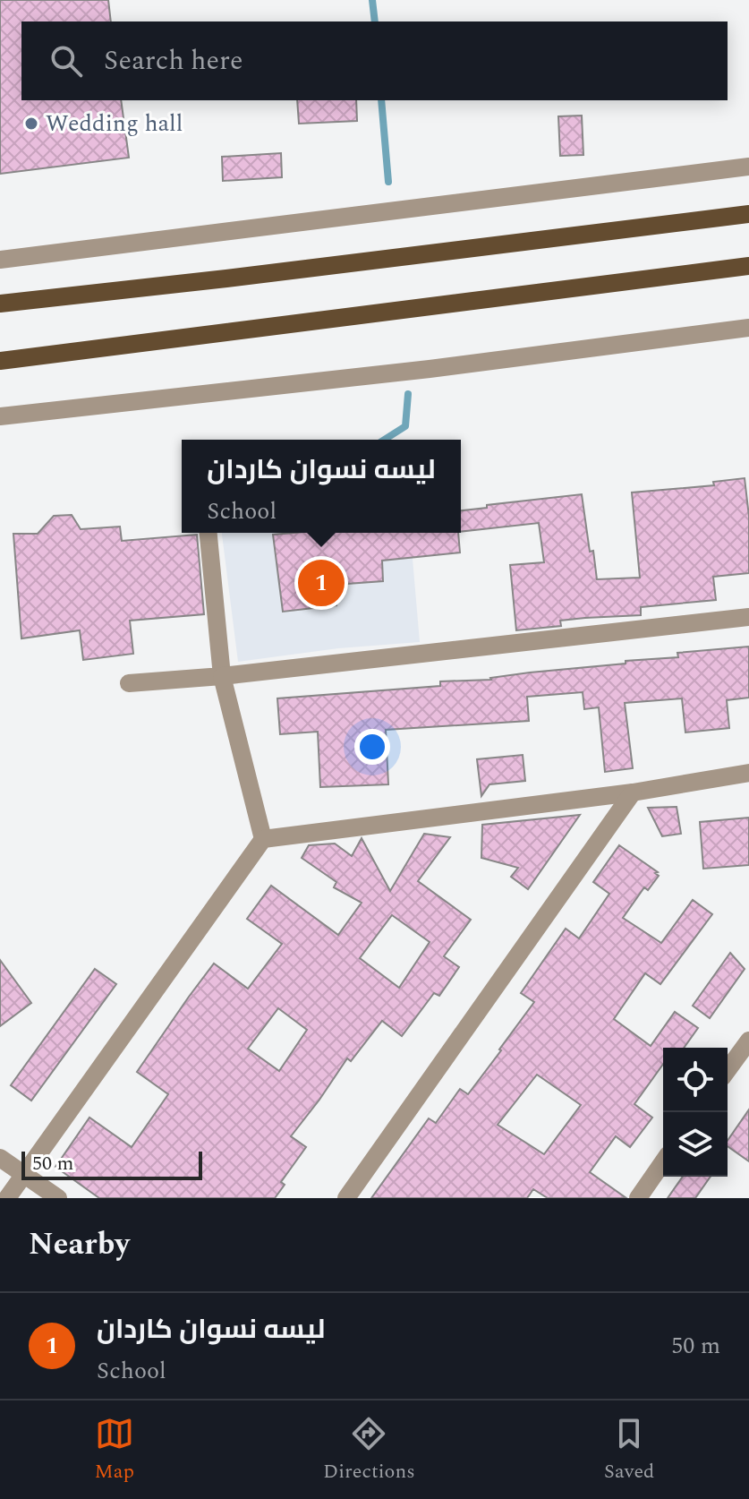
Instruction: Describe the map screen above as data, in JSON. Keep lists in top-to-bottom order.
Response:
{
  "places": ["Wedding hall"],
  "scale_bar": "50 m",
  "page": {
    "search": "Search here",
    "popup": ["لیسه نسوان کاردان", "School"],
    "pins": "1",
    "scale": "50 m",
    "heading": "Nearby",
    "list": [
      {
        "mark": "1",
        "name": "لیسه نسوان کاردان",
        "note": "School",
        "value": "50 m"
      }
    ],
    "nav": ["Map", "Directions", "Saved"]
  }
}
